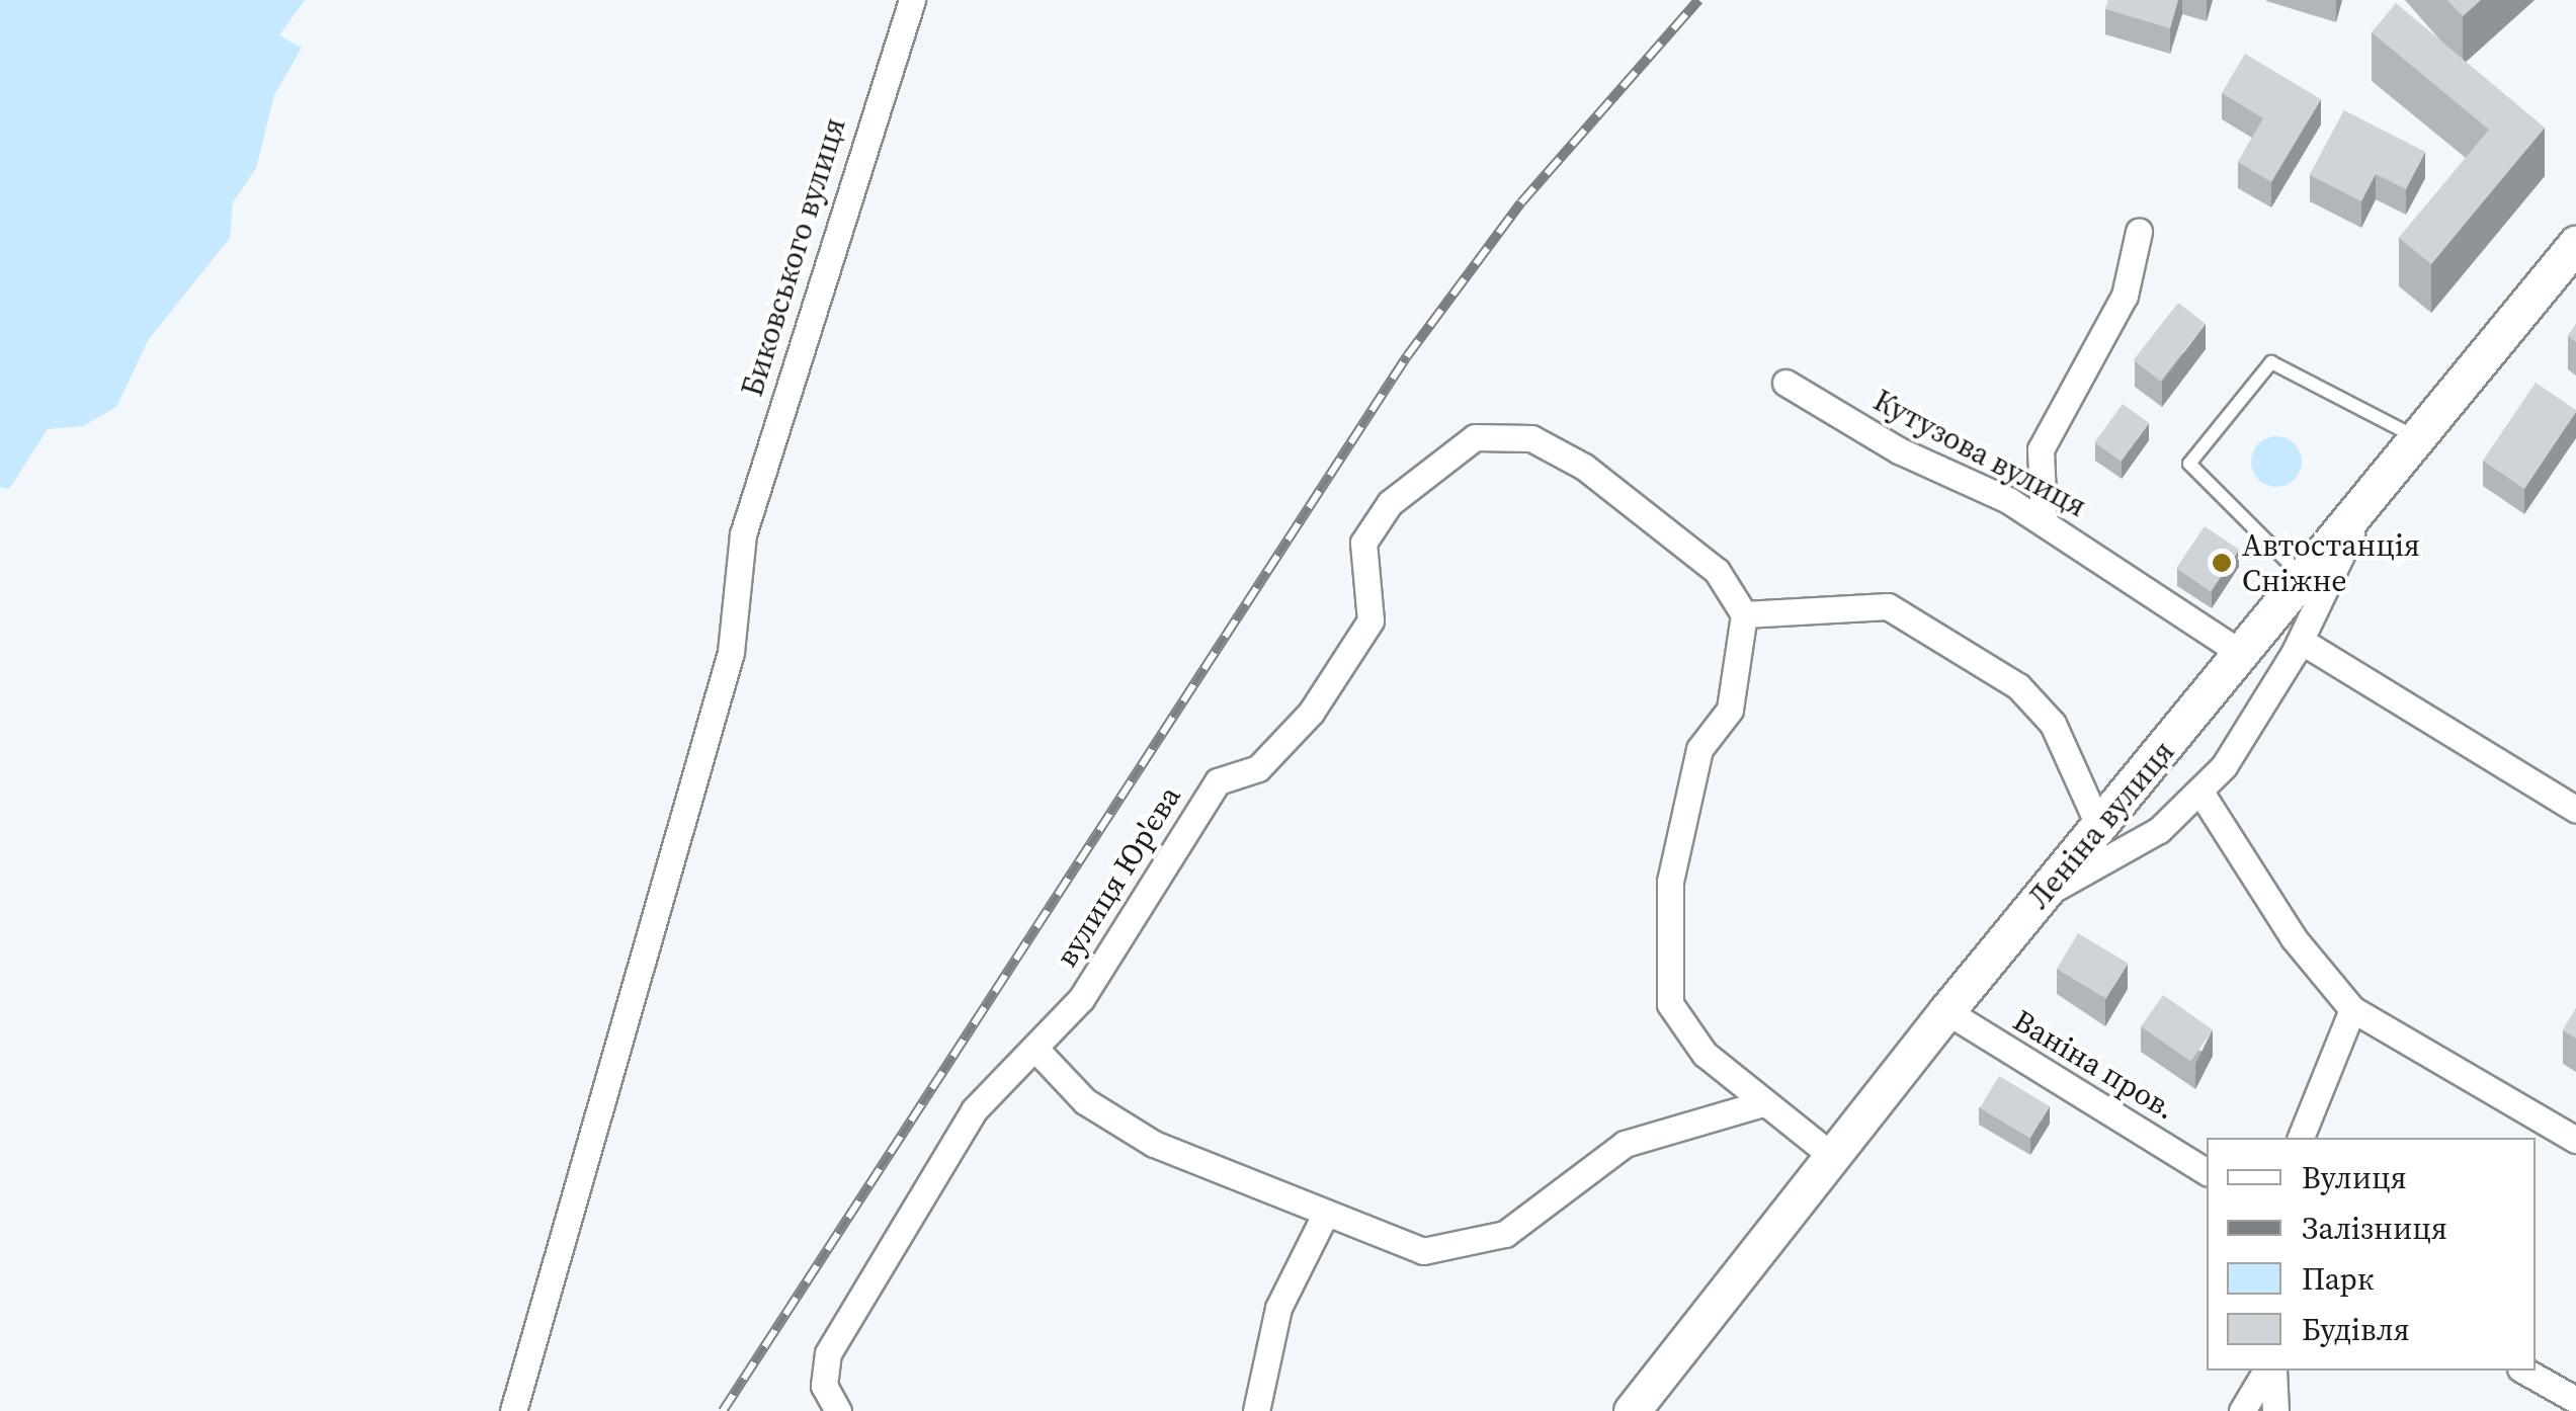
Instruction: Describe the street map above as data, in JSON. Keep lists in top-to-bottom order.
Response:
{
  "streets": {
    "main road": ["Леніна вулиця"],
    "street": [
      "Биковського вулиця",
      "Кутузова вулиця",
      "вулиця Юр'єва",
      "Ваніна пров."
    ]
  },
  "crossings": [
    ["Кутузова вулиця", "Леніна вулиця"],
    ["Леніна вулиця", "Ваніна пров."]
  ],
  "places": ["Автостанція Сніжне"],
  "legend": [
    "Вулиця",
    "Залізниця",
    "Парк",
    "Будівля"
  ]
}
